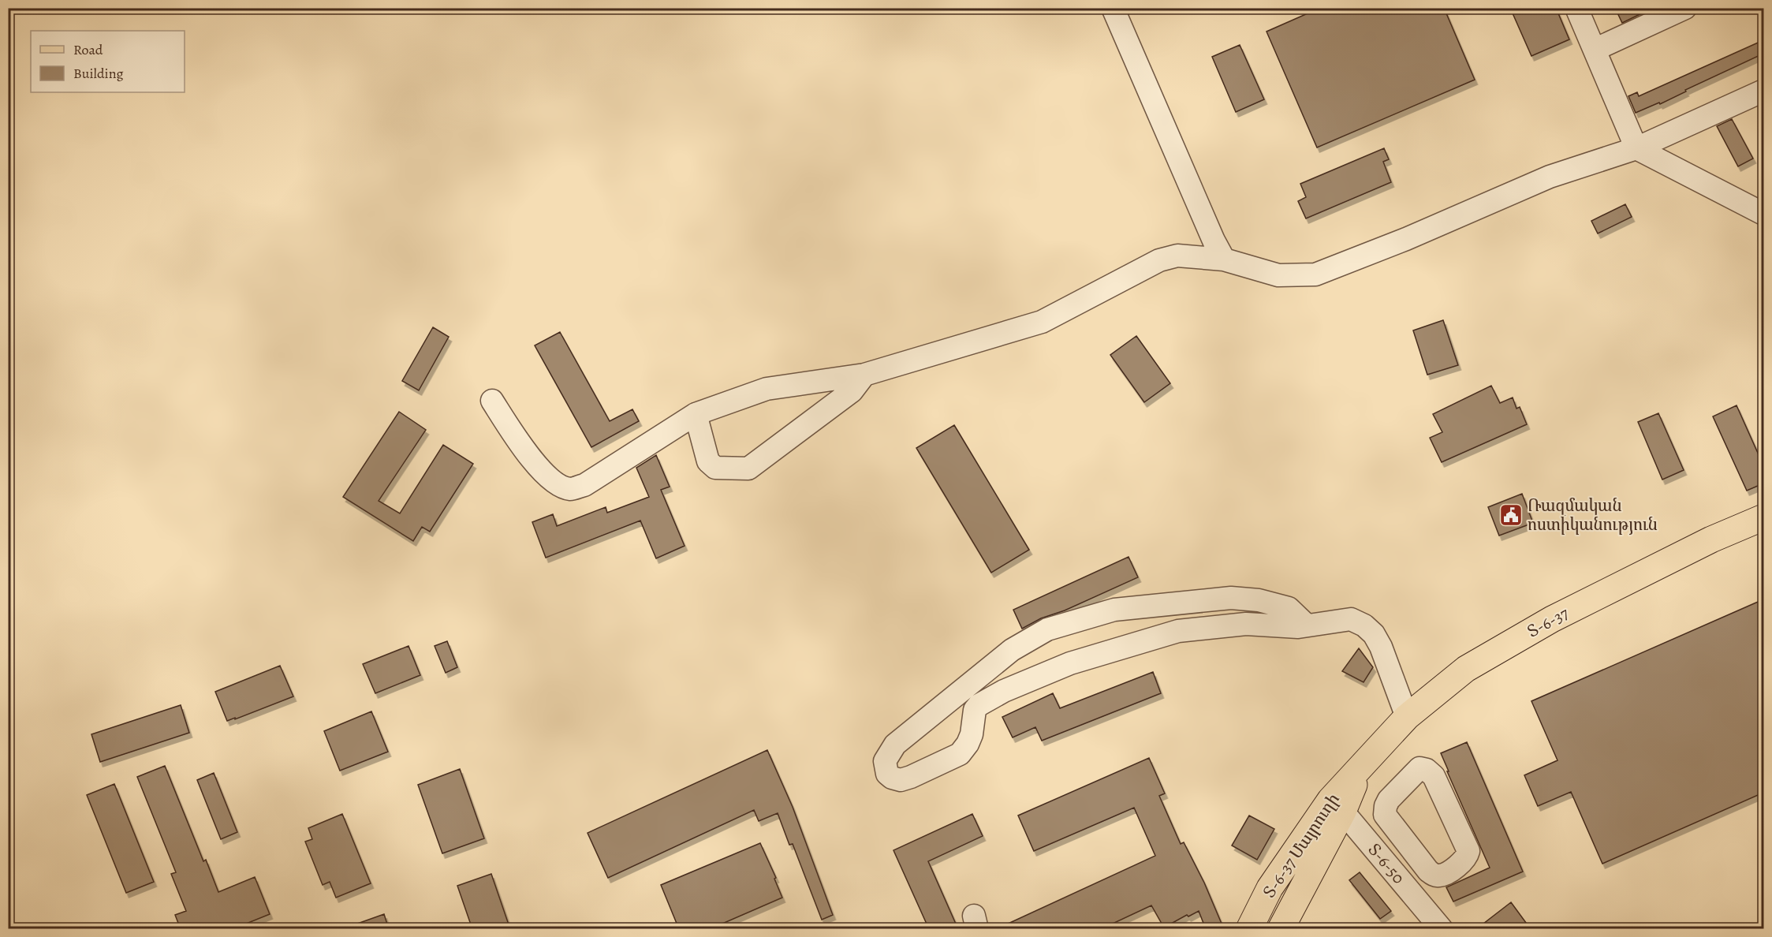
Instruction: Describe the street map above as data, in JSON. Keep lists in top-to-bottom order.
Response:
{
  "streets": {
    "main road": ["Տ-6-37", "Տ-6-37 Մայրուղի"],
    "street": ["Տ-6-50"]
  },
  "crossings": [
    ["Տ-6-37", "Տ-6-37 Մայրուղի"],
    ["Տ-6-37 Մայրուղի", "Տ-6-50"]
  ],
  "places": {
    "public building": ["Ռազմական ոստիկանություն"]
  },
  "legend": ["Road", "Building"]
}
